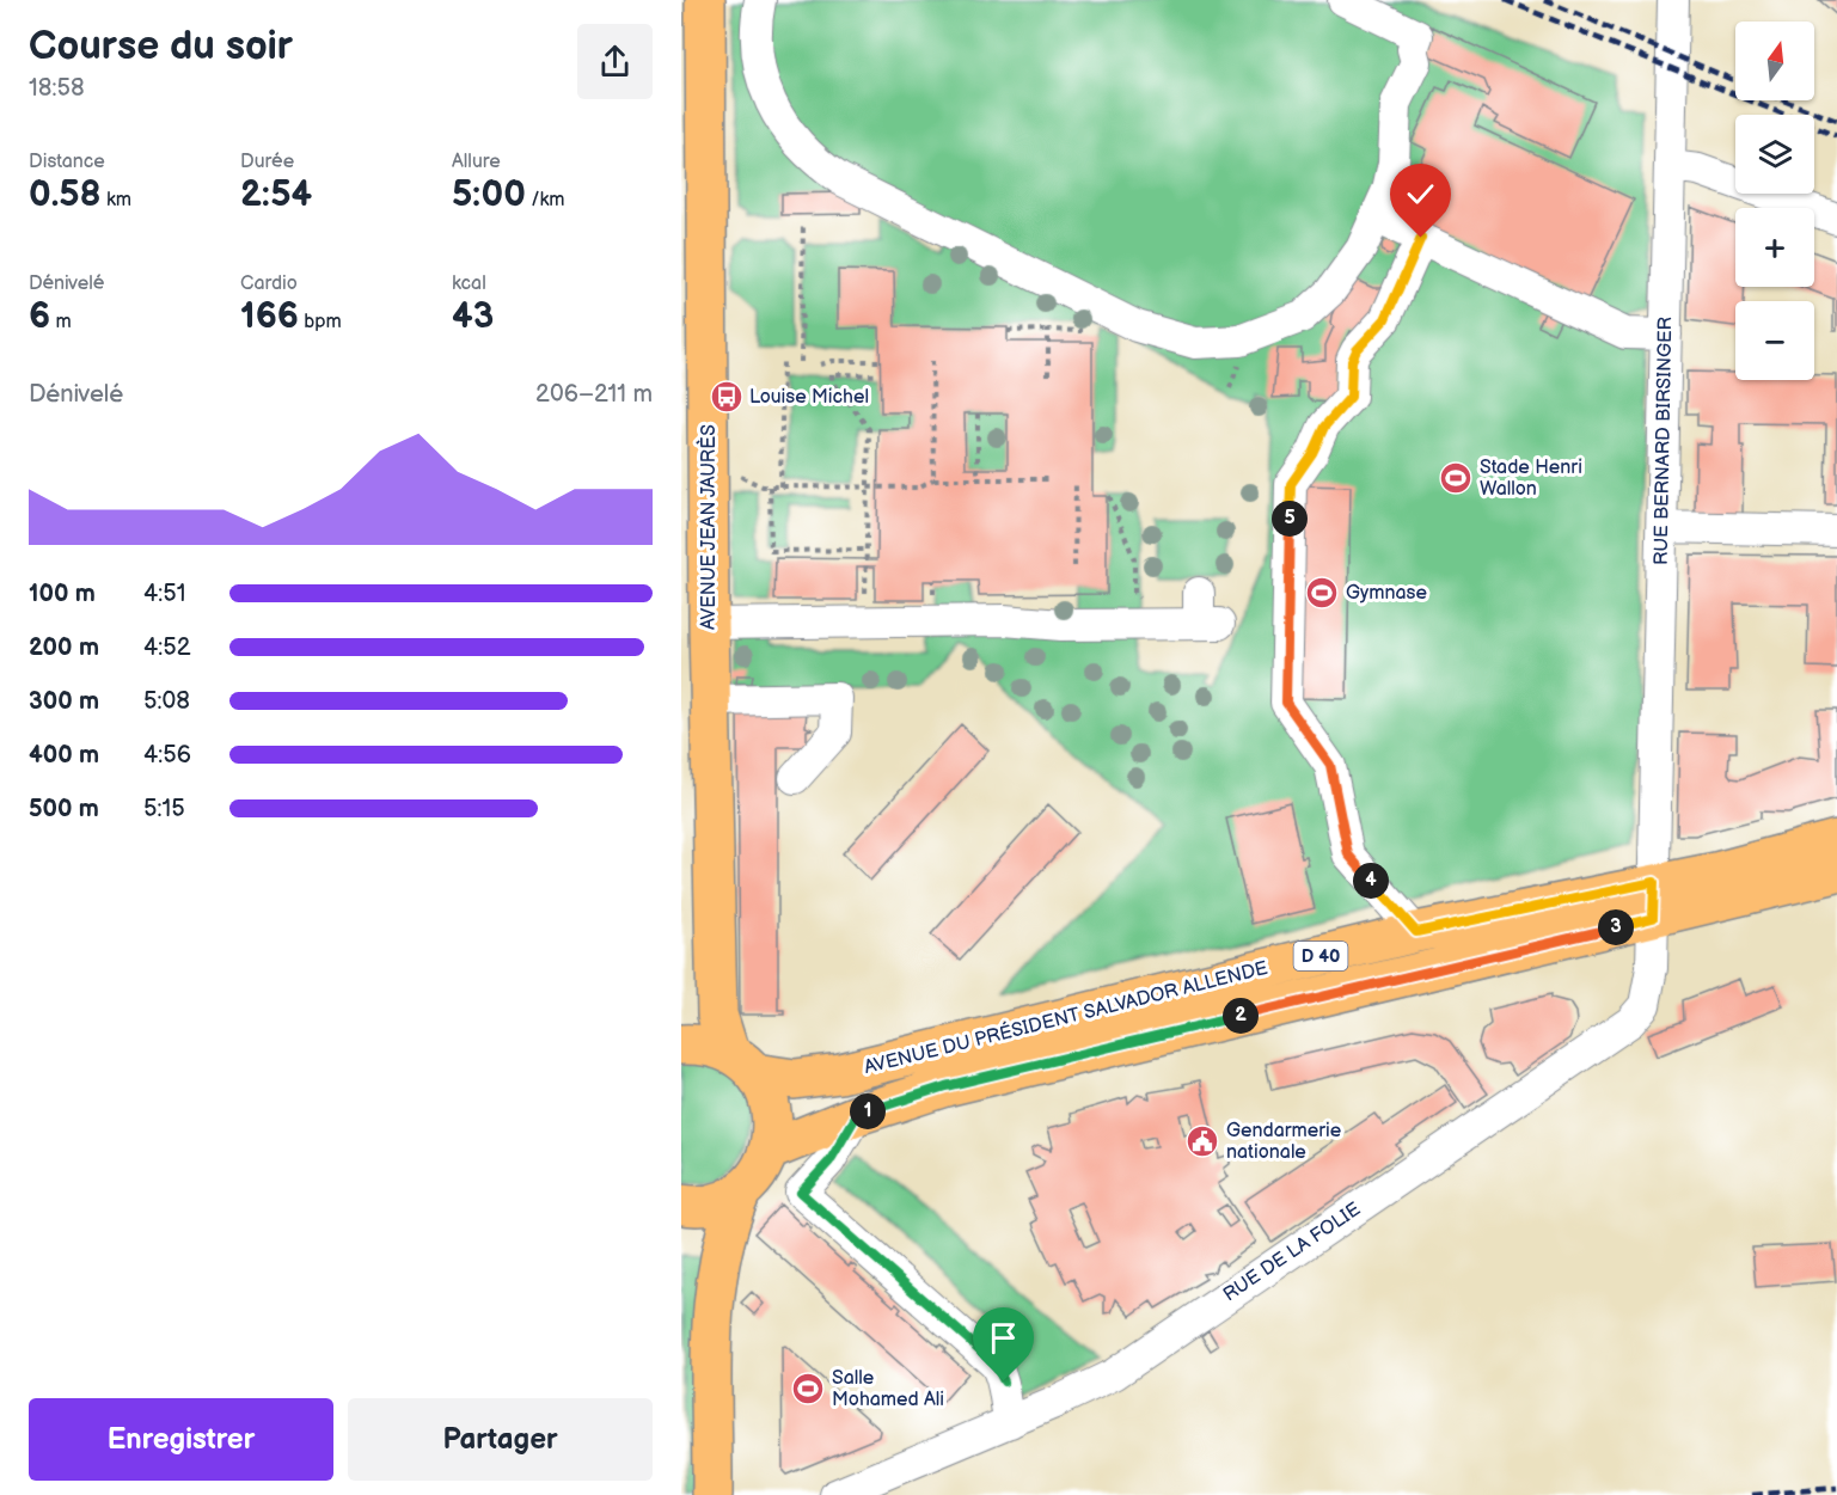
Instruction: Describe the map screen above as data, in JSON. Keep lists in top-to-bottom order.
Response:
{
  "streets": {
    "main road": ["AVENUE JEAN JAURÈS", "D 40", "AVENUE DU PRÉSIDENT SALVADOR ALLENDE"],
    "street": ["RUE BERNARD BIRSINGER", "RUE DE LA FOLIE"]
  },
  "crossings": [
    ["RUE BERNARD BIRSINGER", "AVENUE DU PRÉSIDENT SALVADOR ALLENDE"],
    ["RUE BERNARD BIRSINGER", "RUE DE LA FOLIE"],
    ["AVENUE JEAN JAURÈS", "AVENUE DU PRÉSIDENT SALVADOR ALLENDE"],
    ["AVENUE DU PRÉSIDENT SALVADOR ALLENDE", "RUE DE LA FOLIE"]
  ],
  "places": {
    "bus stop": ["Louise Michel"],
    "sports": ["Stade Henri Wallon", "Gymnase", "Salle Mohamed Ali"],
    "public building": ["Gendarmerie nationale"]
  },
  "north": "top",
  "page": {
    "heading": ["Course du soir", "18:58"],
    "map_buttons": ["+", "−"],
    "stats": [
      ["Distance", "0.58 km"],
      ["Durée", "2:54"],
      ["Allure", "5:00 /km"],
      ["Dénivelé", "6 m"],
      ["Cardio", "166 bpm"],
      ["kcal", "43"]
    ],
    "chart": ["Dénivelé", "206–211 m"],
    "pins": [
      "5",
      "4",
      "3",
      "2",
      "1"
    ],
    "list": [
      {
        "name": "100 m",
        "note": "4:51"
      },
      {
        "name": "200 m",
        "note": "4:52"
      },
      {
        "name": "300 m",
        "note": "5:08"
      },
      {
        "name": "400 m",
        "note": "4:56"
      },
      {
        "name": "500 m",
        "note": "5:15"
      }
    ],
    "buttons": ["Enregistrer", "Partager"]
  }
}
